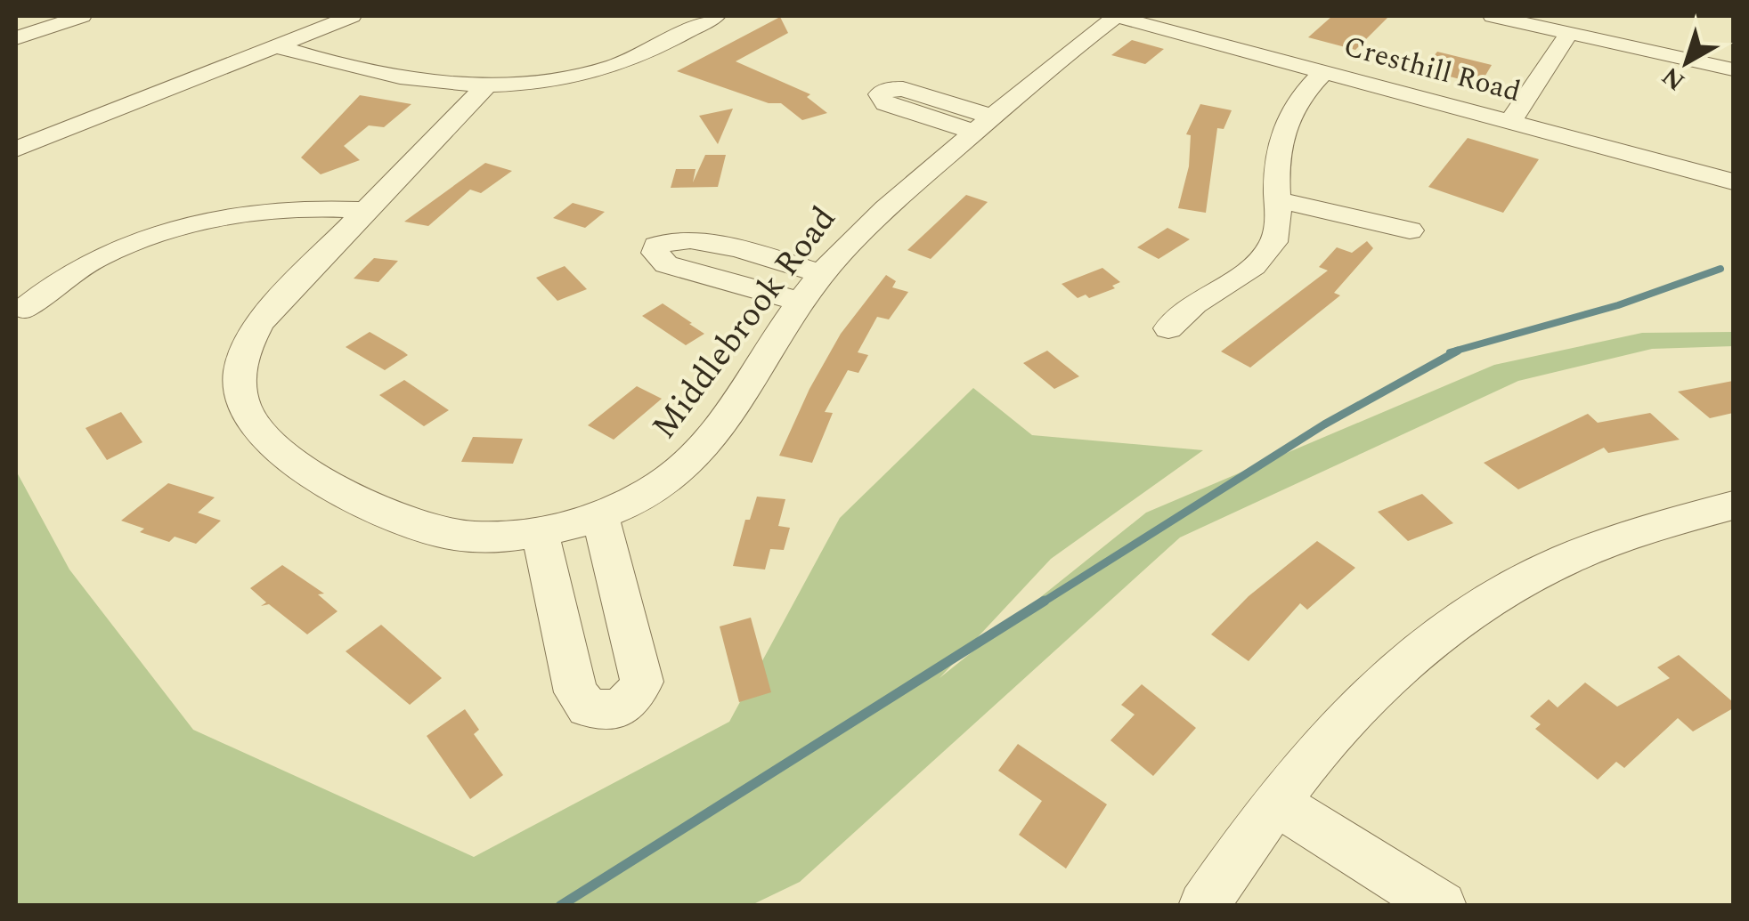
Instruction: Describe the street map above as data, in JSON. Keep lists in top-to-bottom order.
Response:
{
  "streets": {
    "street": ["Cresthill Road", "Middlebrook Road"]
  },
  "crossings": [
    ["Cresthill Road", "Middlebrook Road"]
  ],
  "north": "bottom left"
}
